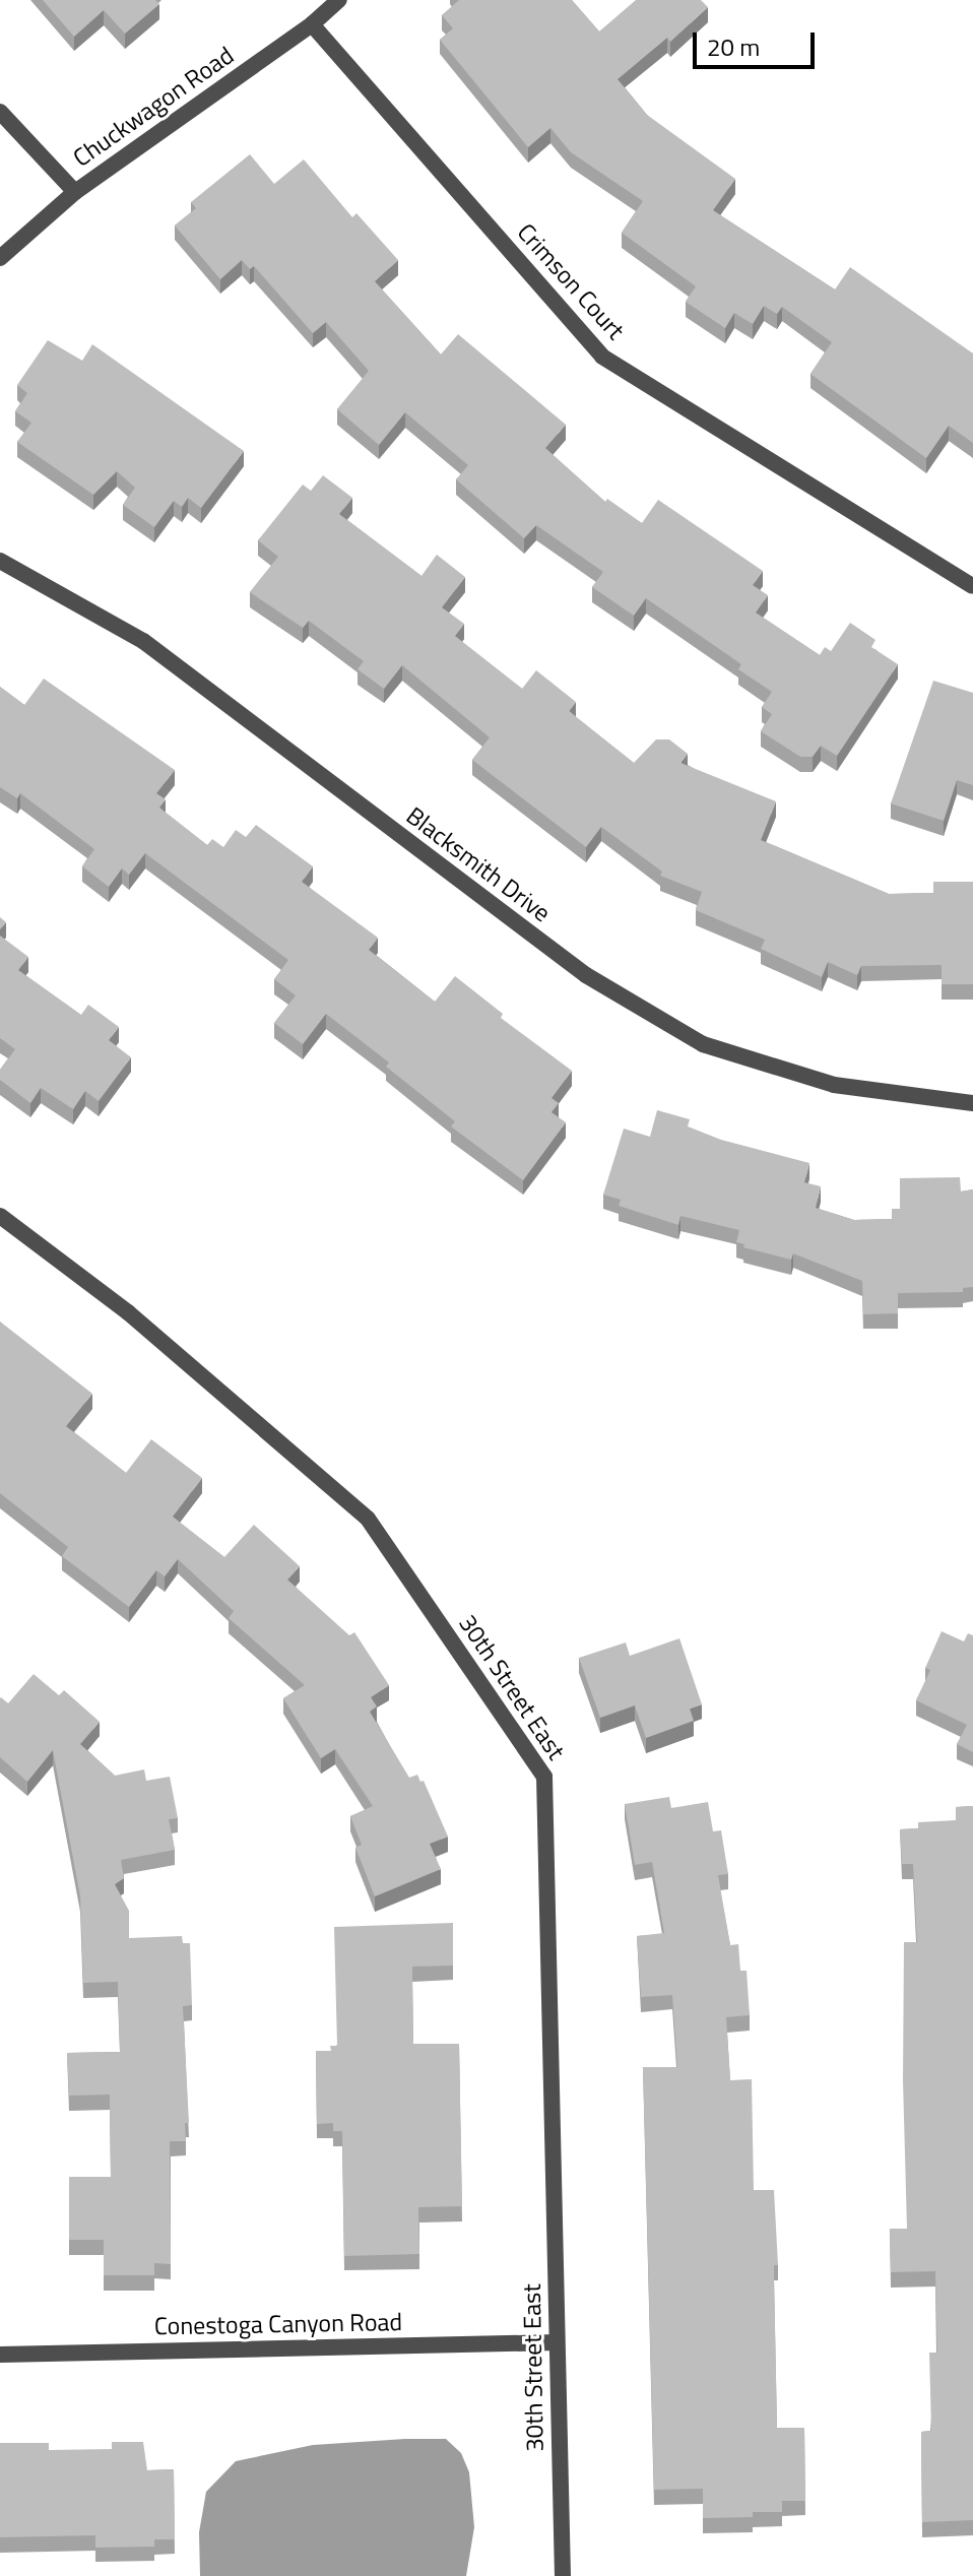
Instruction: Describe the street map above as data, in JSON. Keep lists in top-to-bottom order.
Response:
{
  "streets": {
    "street": [
      "Chuckwagon Road",
      "Crimson Court",
      "Blacksmith Drive",
      "30th Street East",
      "Conestoga Canyon Road"
    ]
  },
  "crossings": [
    ["Chuckwagon Road", "Crimson Court"],
    ["30th Street East", "Conestoga Canyon Road"]
  ],
  "scale_bar": "20 m"
}
